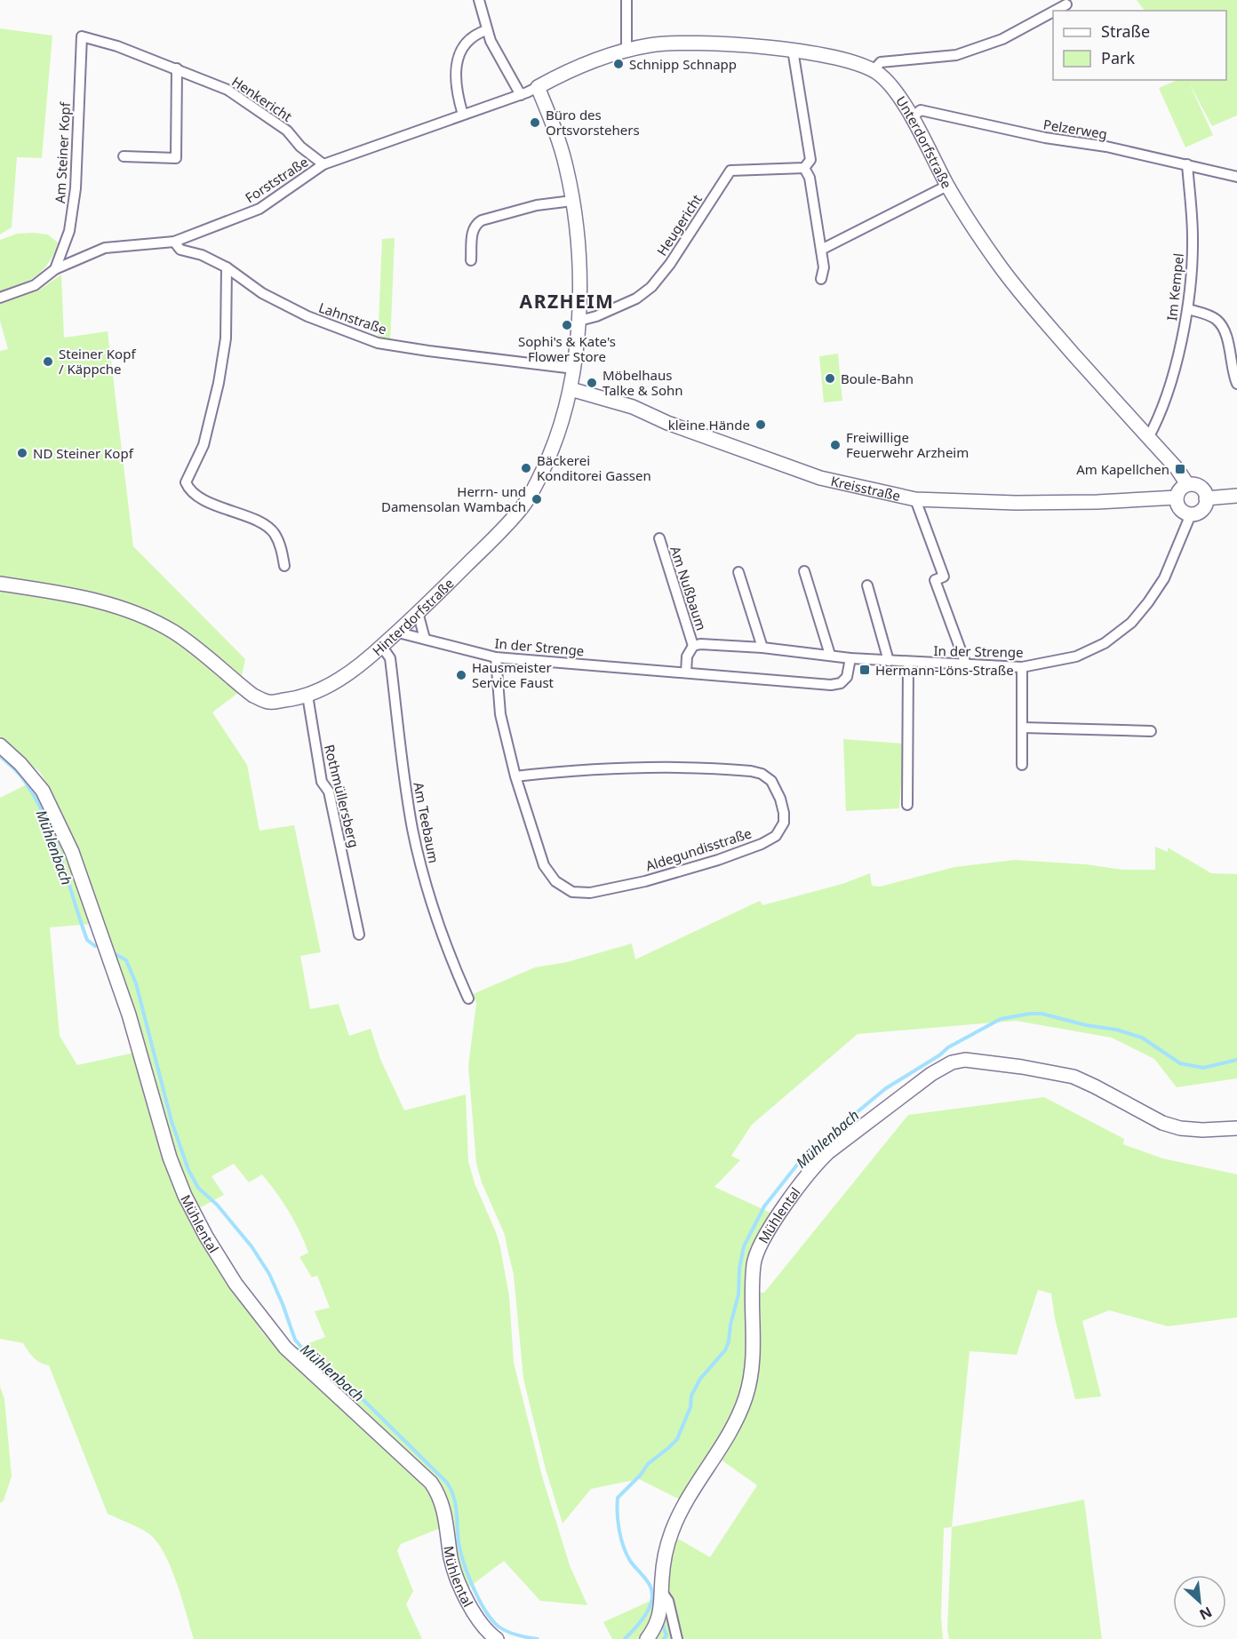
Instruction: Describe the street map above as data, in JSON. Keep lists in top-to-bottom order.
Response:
{
  "streets": {
    "street": [
      "Henkericht",
      "Pelzerweg",
      "Unterdorfstraße",
      "Am Steiner Kopf",
      "Forststraße",
      "Heugericht",
      "Im Kempel",
      "Lahnstraße",
      "Kreisstraße",
      "Am Nußbaum",
      "Hinterdorfstraße",
      "In der Strenge",
      "Rothmüllersberg",
      "Am Teebaum",
      "Aldegundisstraße",
      "Mühlental"
    ]
  },
  "crossings": [
    ["Henkericht", "Am Steiner Kopf"],
    ["Henkericht", "Forststraße"],
    ["Pelzerweg", "Unterdorfstraße"],
    ["Pelzerweg", "Im Kempel"],
    ["Unterdorfstraße", "Forststraße"],
    ["Unterdorfstraße", "Im Kempel"],
    ["Unterdorfstraße", "Kreisstraße"],
    ["Unterdorfstraße", "Hinterdorfstraße"],
    ["Unterdorfstraße", "In der Strenge"],
    ["Am Steiner Kopf", "Forststraße"],
    ["Forststraße", "Lahnstraße"],
    ["Forststraße", "Hinterdorfstraße"],
    ["Heugericht", "Hinterdorfstraße"],
    ["Lahnstraße", "Hinterdorfstraße"],
    ["Kreisstraße", "Hinterdorfstraße"],
    ["Kreisstraße", "In der Strenge"],
    ["Am Nußbaum", "In der Strenge"],
    ["Hinterdorfstraße", "In der Strenge"],
    ["Hinterdorfstraße", "Rothmüllersberg"],
    ["Hinterdorfstraße", "Am Teebaum"],
    ["In der Strenge", "Aldegundisstraße"]
  ],
  "districts": ["ARZHEIM"],
  "water": ["Mühlenbach"],
  "places": {
    "other": [
      "Schnipp Schnapp",
      "Büro des Ortsvorstehers",
      "Sophi's & Kate's Flower Store",
      "Steiner Kopf / Käppche",
      "Boule-Bahn",
      "Möbelhaus Talke & Sohn",
      "kleine Hände",
      "Freiwillige Feuerwehr Arzheim",
      "ND Steiner Kopf",
      "Bäckerei Konditorei Gassen",
      "Herrn- und Damensolan Wambach",
      "Hausmeister Service Faust"
    ],
    "transit": ["Am Kapellchen", "Hermann-Löns-Straße"]
  },
  "legend": ["Straße", "Park"],
  "north": "bottom right"
}
